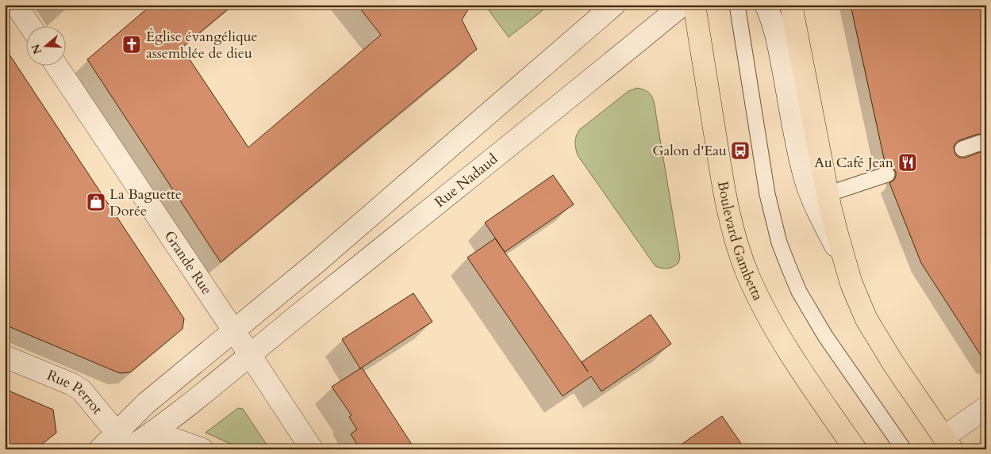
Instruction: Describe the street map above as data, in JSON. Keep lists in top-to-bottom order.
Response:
{
  "streets": {
    "main road": [
      "Rue Nadaud",
      "Boulevard Gambetta",
      "Grande Rue",
      "Rue Perrot"
    ]
  },
  "crossings": [
    ["Rue Nadaud", "Grande Rue"],
    ["Rue Nadaud", "Rue Perrot"]
  ],
  "places": {
    "church": ["Église évangélique assemblée de dieu"],
    "bus stop": ["Galon d'Eau"],
    "restaurant": ["Au Café Jean"],
    "shop": ["La Baguette Dorée"]
  },
  "north": "left"
}
